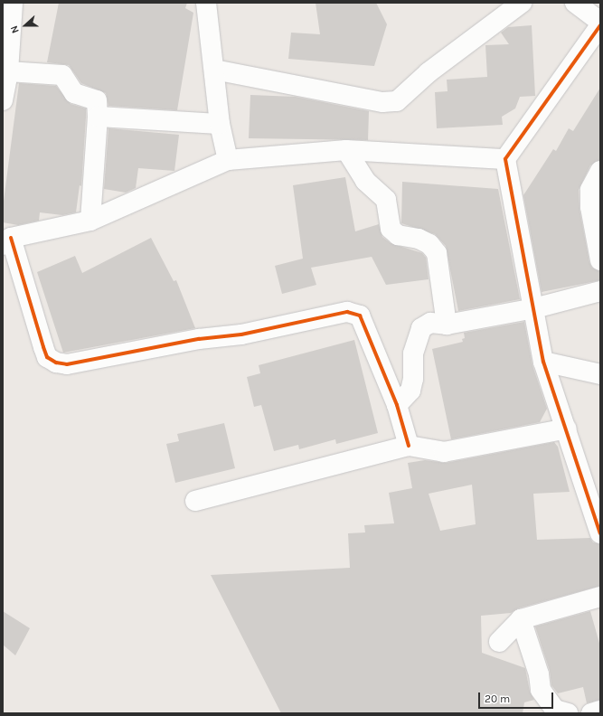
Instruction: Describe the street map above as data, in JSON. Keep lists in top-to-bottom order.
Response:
{
  "scale_bar": "20 m",
  "north": "left"
}
